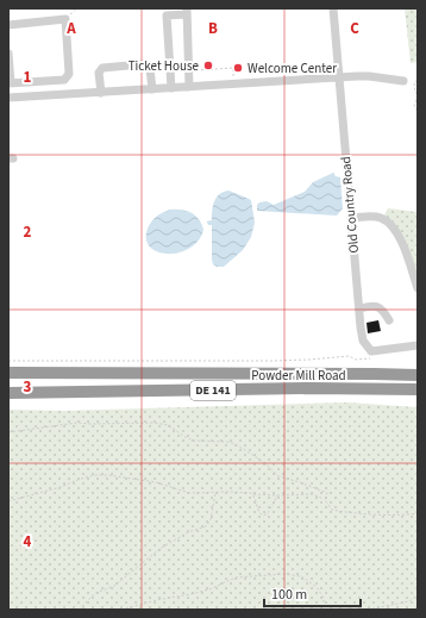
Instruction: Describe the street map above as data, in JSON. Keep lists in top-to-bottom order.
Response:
{
  "streets": {
    "highway": ["Powder Mill Road", "DE 141"],
    "street": ["Old Country Road"]
  },
  "places": ["Ticket House", "Welcome Center"],
  "scale_bar": "100 m",
  "grid": {
    "columns": ["A", "B", "C"],
    "rows": [
      "1",
      "2",
      "3",
      "4"
    ]
  }
}
